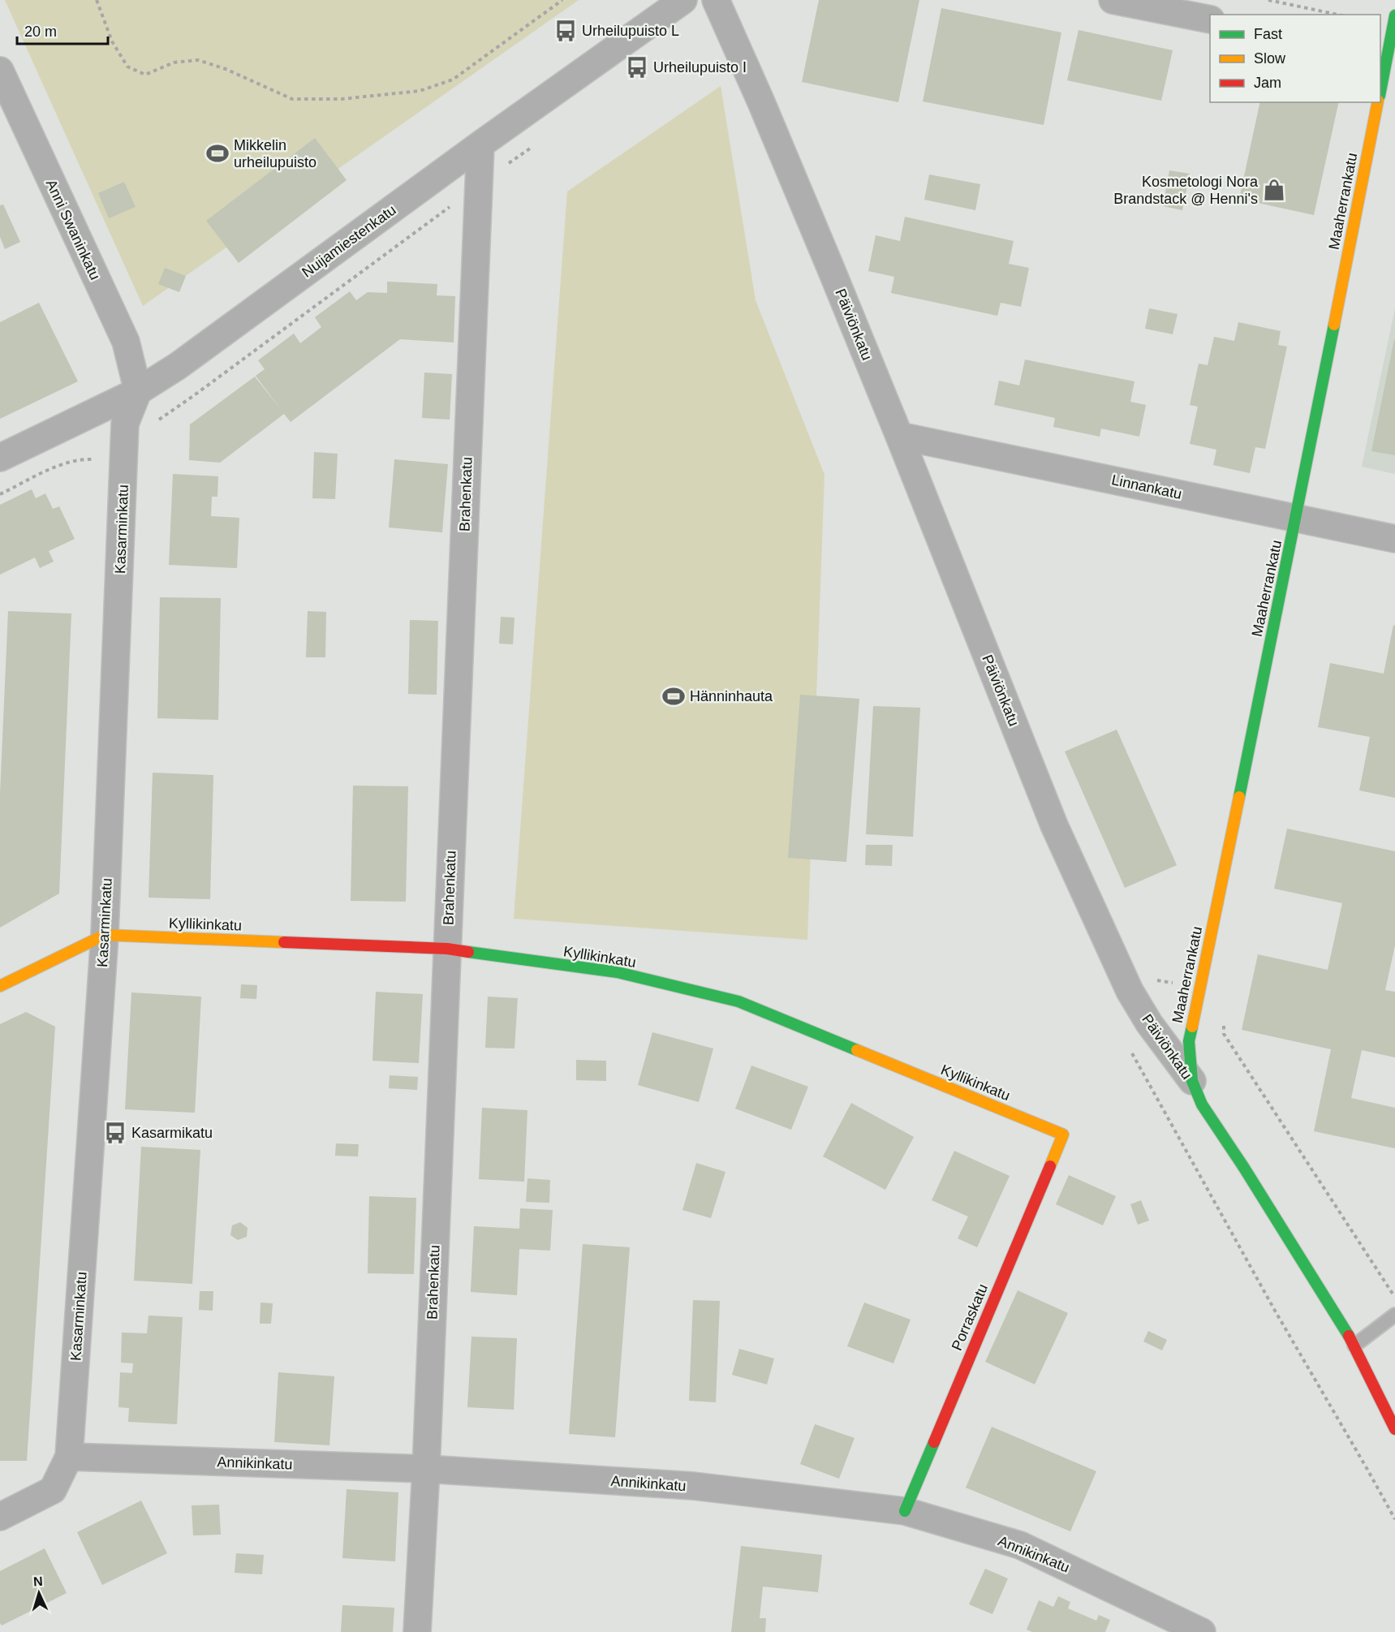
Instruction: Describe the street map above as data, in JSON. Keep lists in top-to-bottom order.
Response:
{
  "streets": {
    "main road": [
      "Maaherrankatu",
      "Päiviönkatu",
      "Kyllikinkatu",
      "Porraskatu"
    ],
    "street": [
      "Anni Swaninkatu",
      "Nuijamiestenkatu",
      "Linnankatu",
      "Brahenkatu",
      "Kasarminkatu",
      "Annikinkatu"
    ]
  },
  "crossings": [
    ["Maaherrankatu", "Päiviönkatu"],
    ["Maaherrankatu", "Linnankatu"],
    ["Anni Swaninkatu", "Nuijamiestenkatu"],
    ["Anni Swaninkatu", "Kasarminkatu"],
    ["Nuijamiestenkatu", "Brahenkatu"],
    ["Nuijamiestenkatu", "Kasarminkatu"],
    ["Päiviönkatu", "Linnankatu"],
    ["Brahenkatu", "Kyllikinkatu"],
    ["Brahenkatu", "Annikinkatu"],
    ["Kasarminkatu", "Kyllikinkatu"],
    ["Kasarminkatu", "Annikinkatu"],
    ["Kyllikinkatu", "Porraskatu"],
    ["Porraskatu", "Annikinkatu"]
  ],
  "places": {
    "bus stop": ["Urheilupuisto L", "Urheilupuisto I", "Kasarmikatu"],
    "sports": ["Mikkelin urheilupuisto", "Hänninhauta"],
    "shop": ["Kosmetologi Nora Brandstack @ Henni's"]
  },
  "legend": ["Fast", "Slow", "Jam"],
  "scale_bar": "20 m",
  "north": "top"
}
